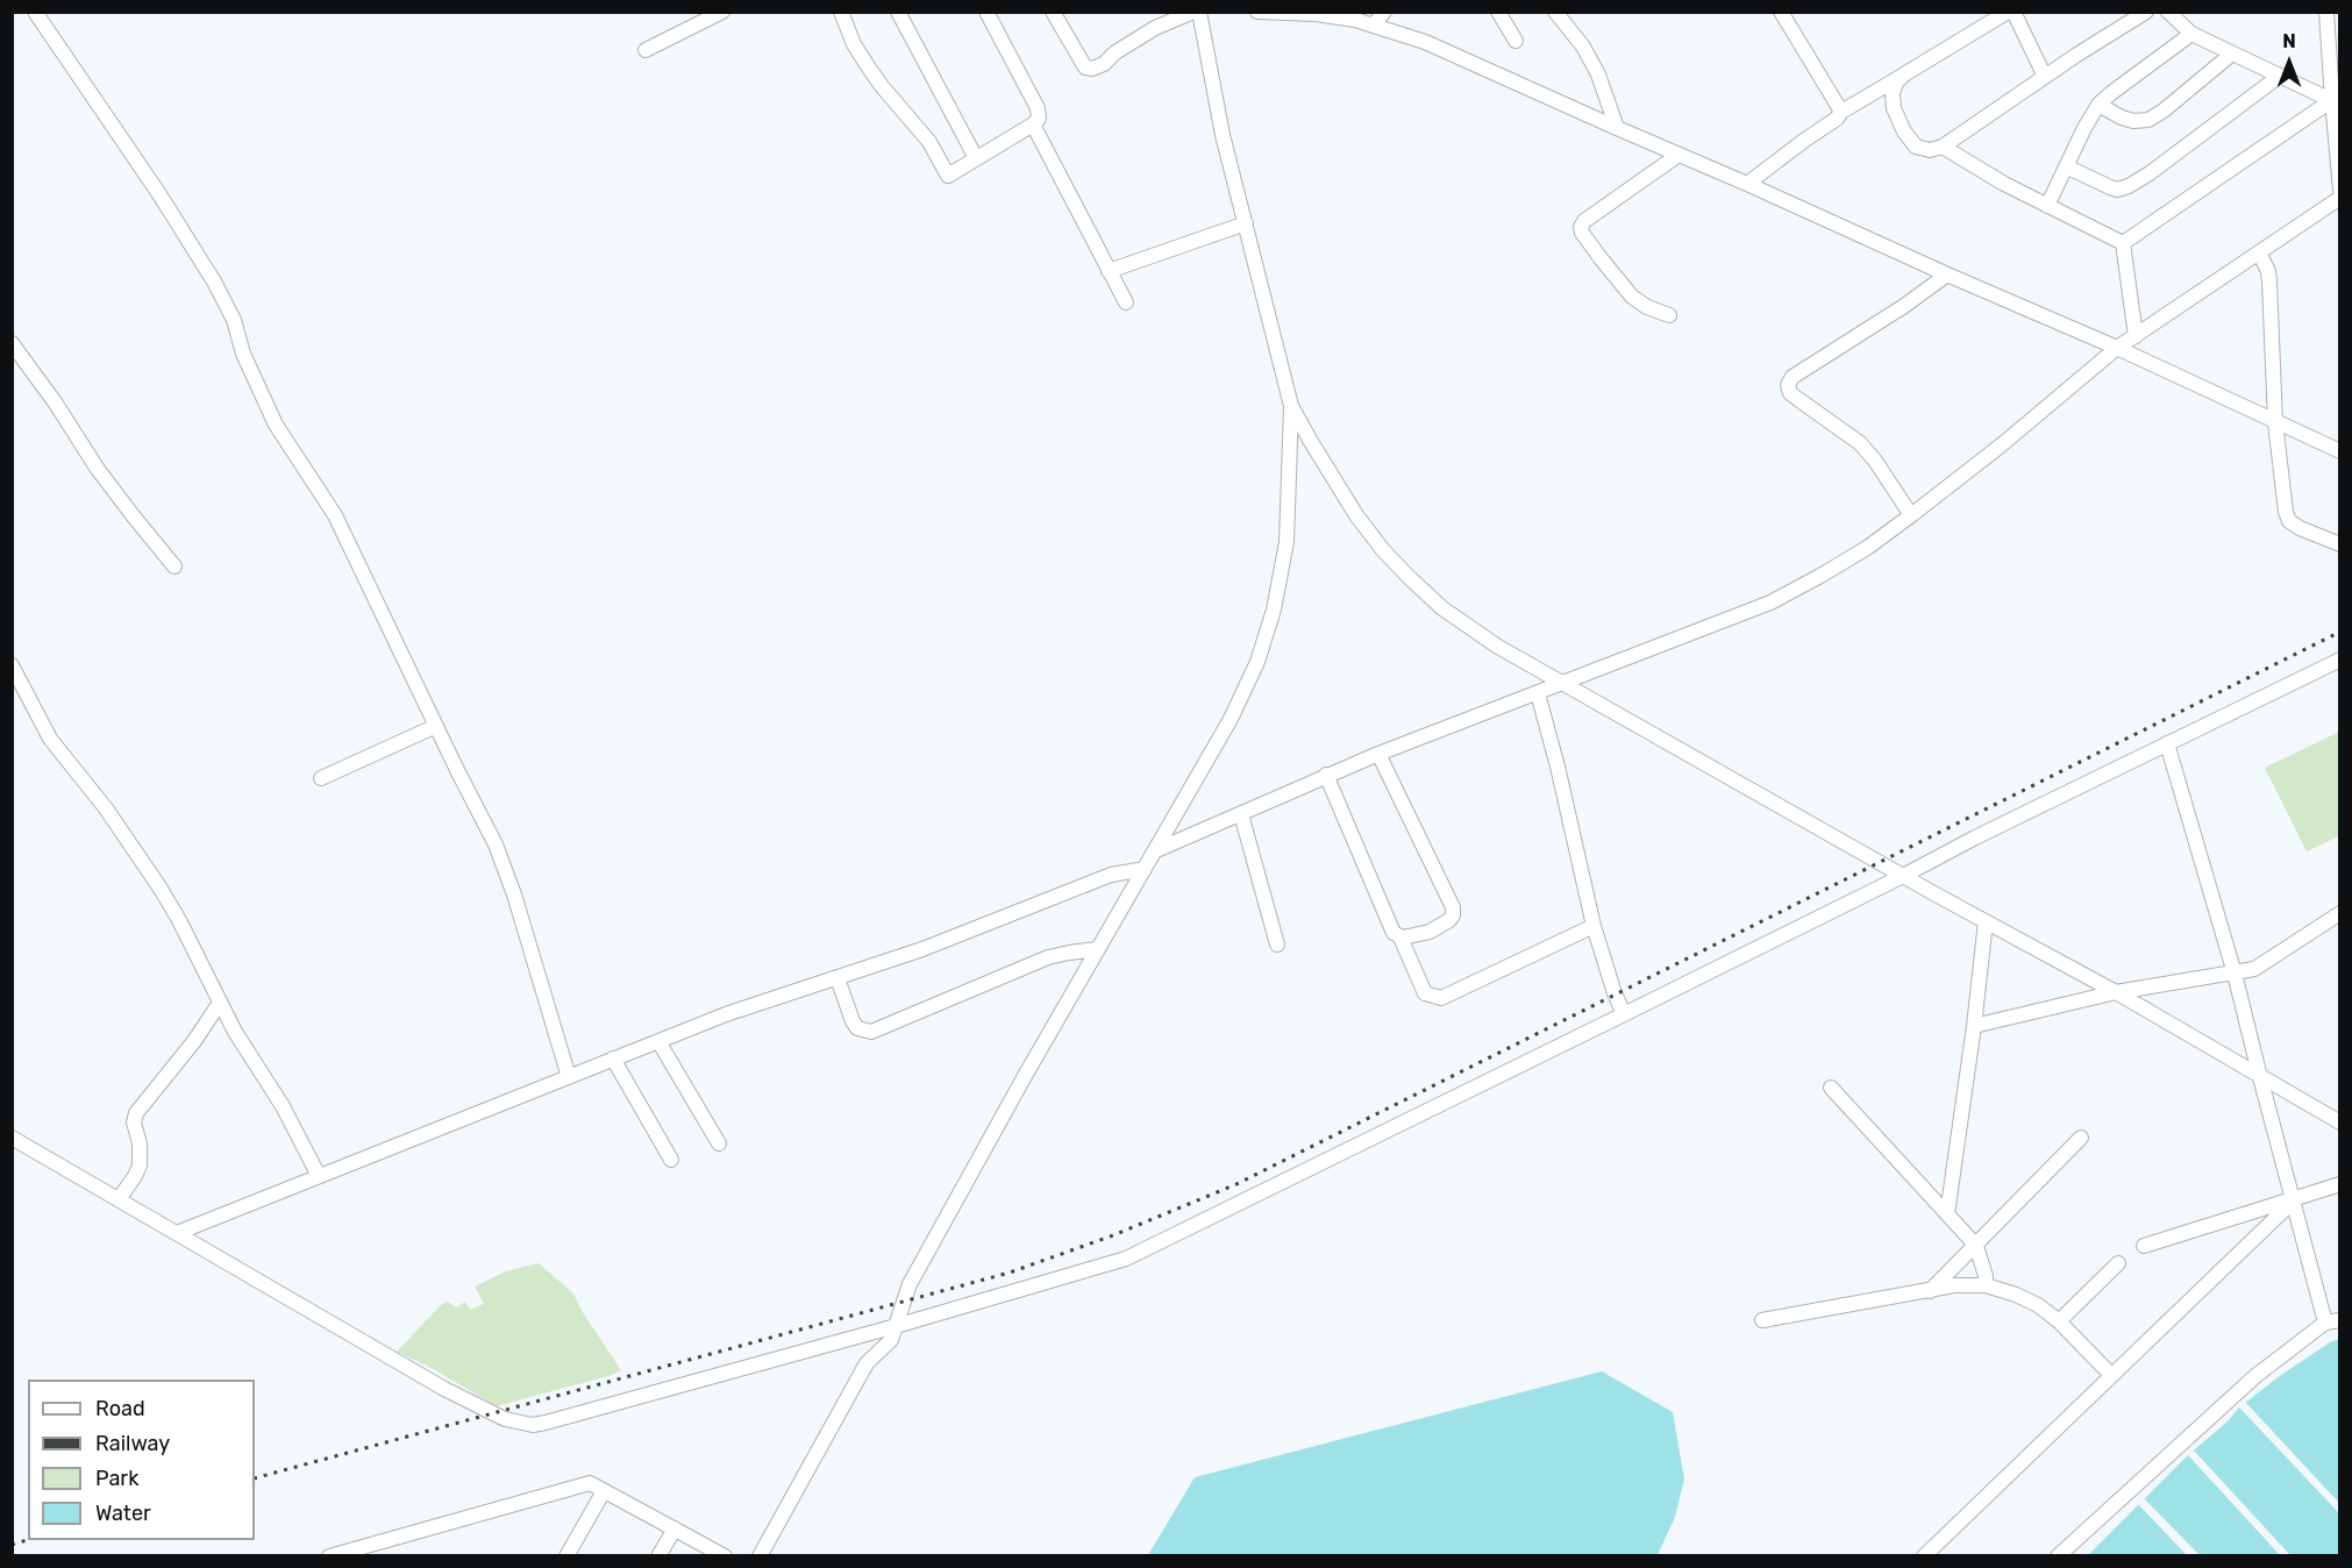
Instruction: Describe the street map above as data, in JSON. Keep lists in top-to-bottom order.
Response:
{
  "legend": [
    "Road",
    "Railway",
    "Park",
    "Water"
  ],
  "north": "top"
}
